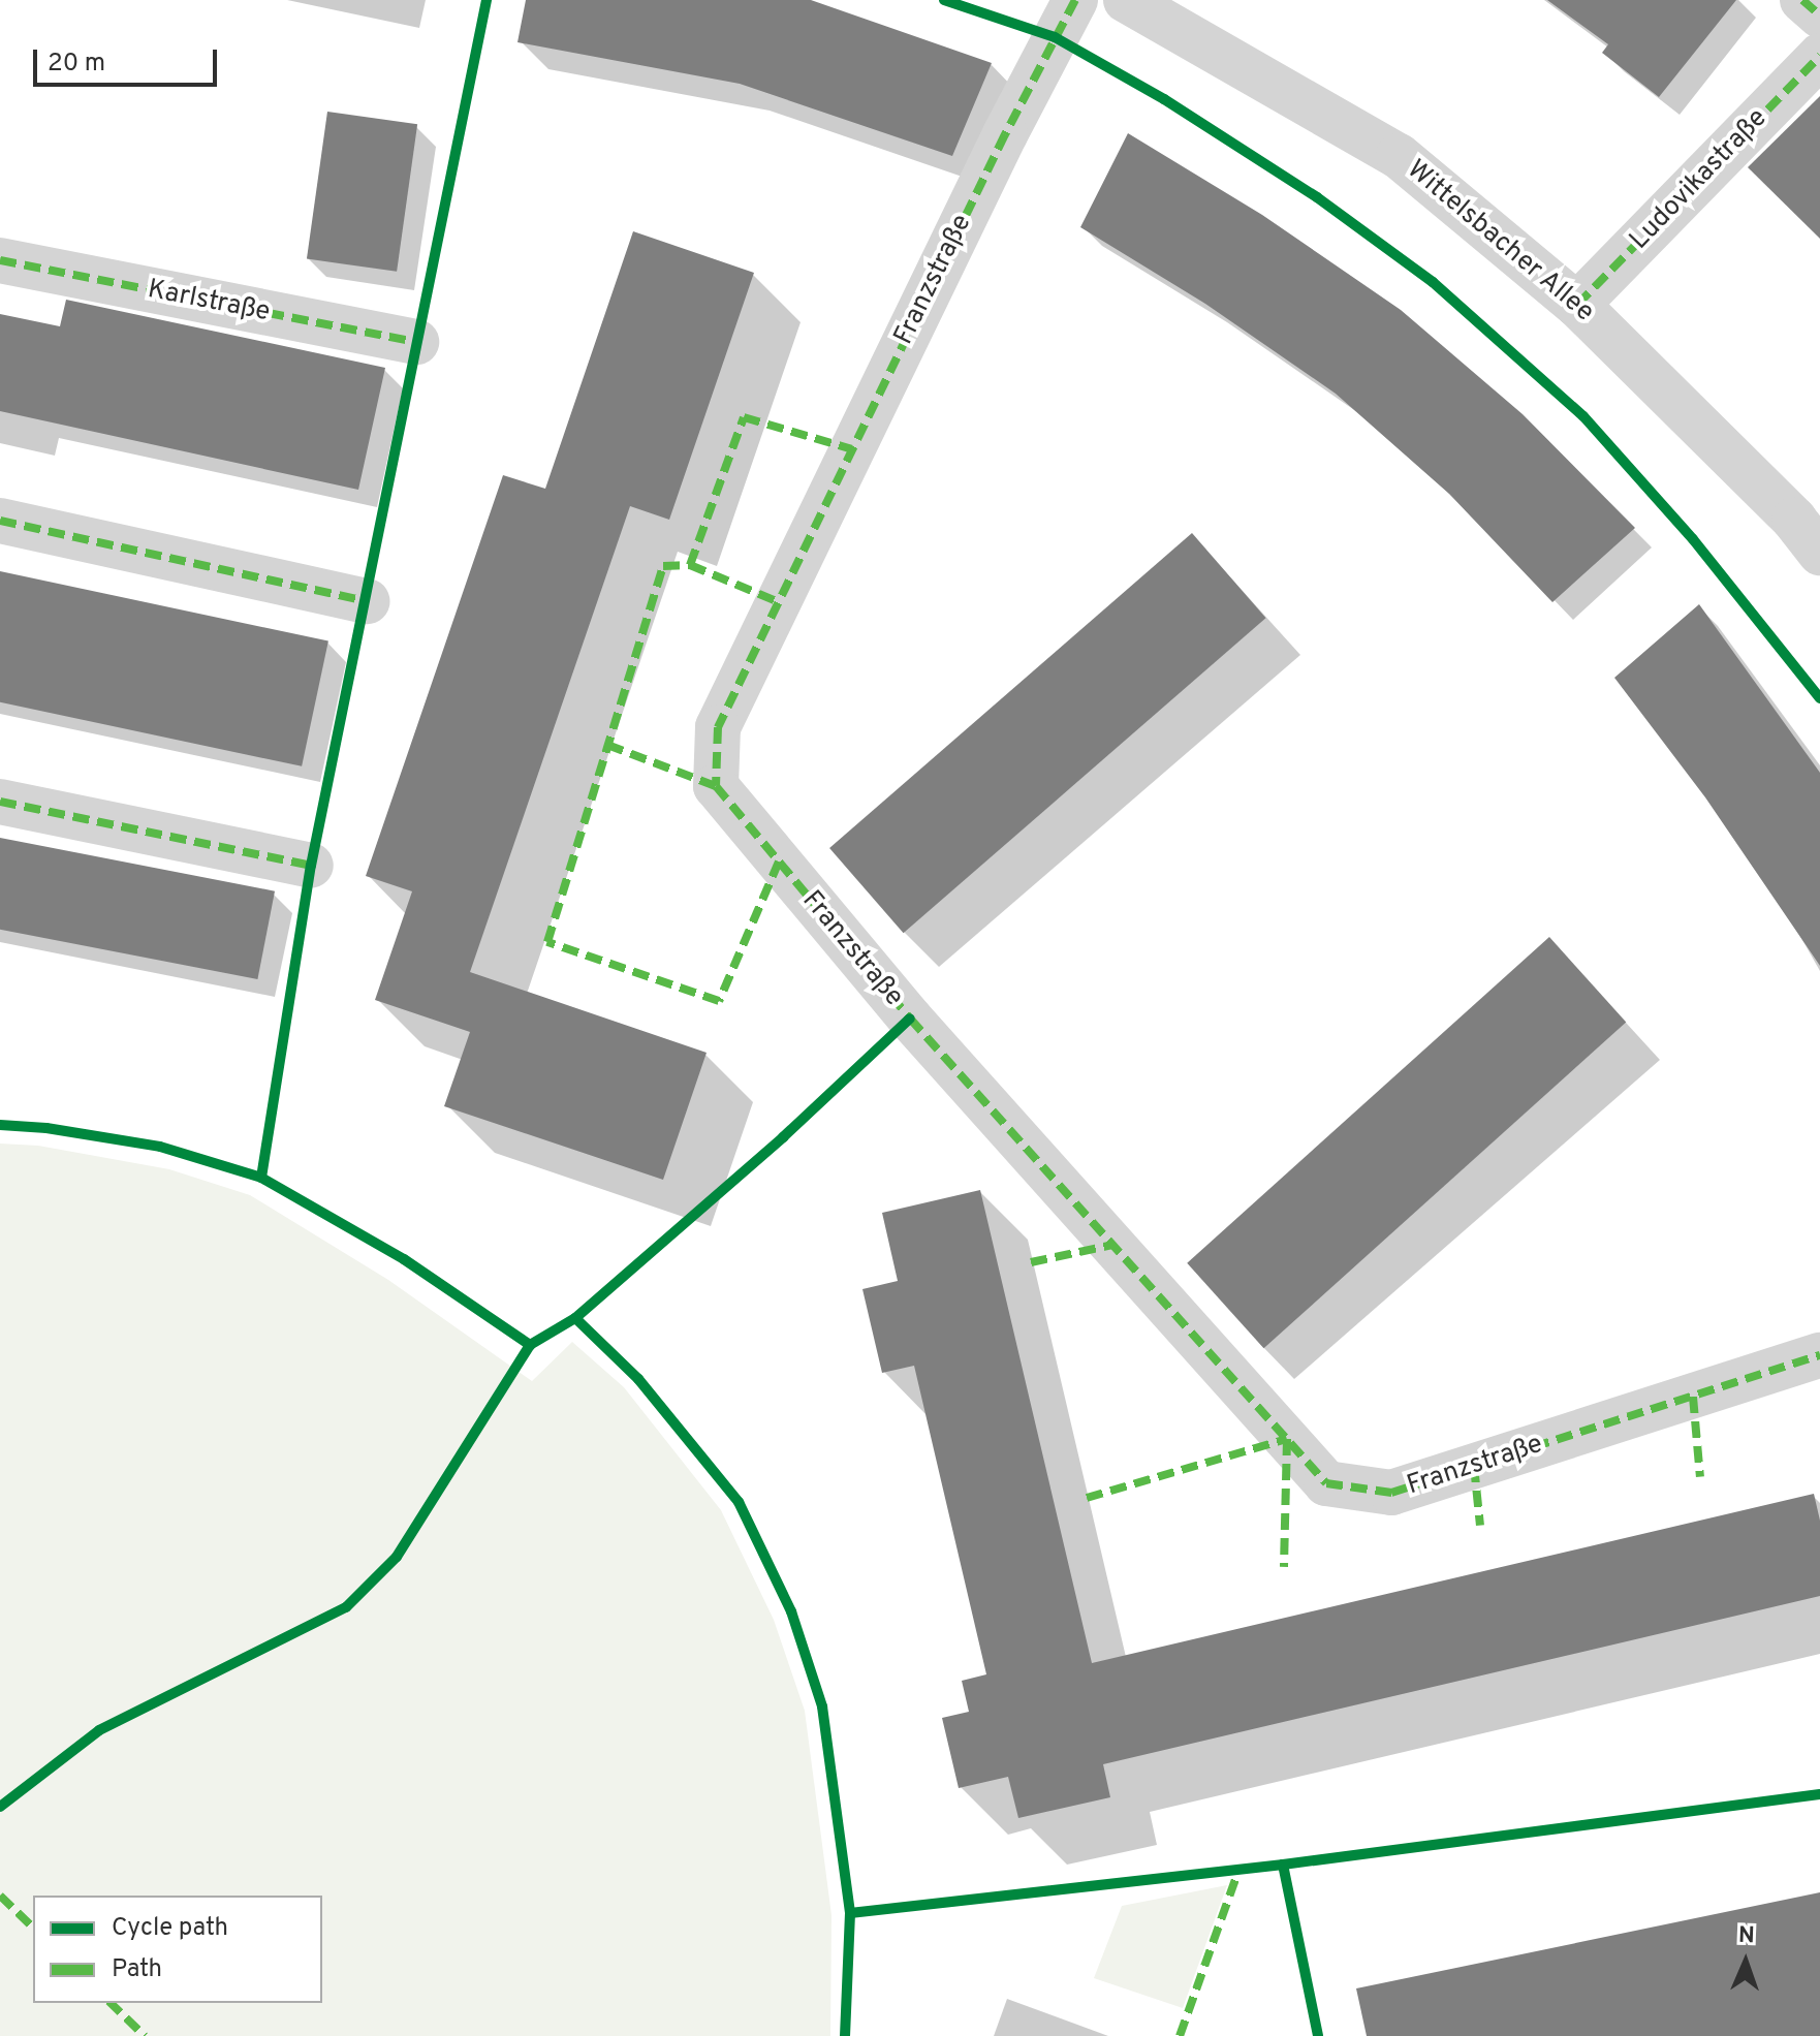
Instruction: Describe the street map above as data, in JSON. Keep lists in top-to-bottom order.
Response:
{
  "streets": {
    "street": [
      "Ludovikastraße",
      "Wittelsbacher Allee",
      "Franzstraße",
      "Karlstraße"
    ]
  },
  "crossings": [
    ["Ludovikastraße", "Wittelsbacher Allee"]
  ],
  "legend": ["Cycle path", "Path"],
  "scale_bar": "20 m",
  "north": "top"
}
